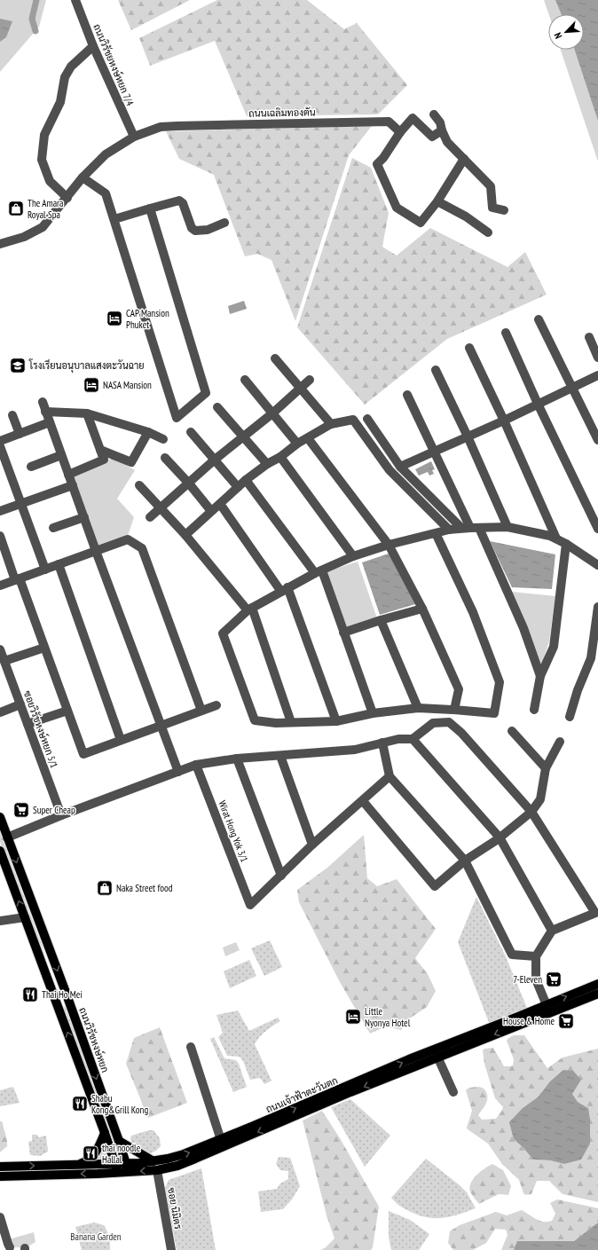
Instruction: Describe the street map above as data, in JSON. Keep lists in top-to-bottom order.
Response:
{
  "streets": {
    "main road": ["ถนนวิรัชหงษ์หยก", "ถนนเจ้าฟ้าตะวันตก"],
    "street": [
      "ถนนวิรัชยหงษ์หยก 7/4",
      "ถนนเฉลิมทองตัน",
      "ซอยวิรัชหงษ์หยก 5/1",
      "Wirat Hong Yok 3/1",
      "ซอย นิมิตร"
    ]
  },
  "crossings": [
    ["ถนนวิรัชยหงษ์หยก 7/4", "ถนนเฉลิมทองตัน"],
    ["ถนนวิรัชหงษ์หยก", "ถนนเจ้าฟ้าตะวันตก"],
    ["ถนนเจ้าฟ้าตะวันตก", "ซอย นิมิตร"]
  ],
  "parks": ["Banana Garden"],
  "places": {
    "shop": ["The Amara Royal Spa", "Naka Street food"],
    "hotel": ["CAP Mansion Phuket", "NASA Mansion", "Little Nyonya Hotel"],
    "school or university": ["โรงเรียนอนุบาลแสงตะวันฉาย"],
    "supermarket": ["Super Cheap", "7-Eleven", "House & Home"],
    "restaurant": ["Thai Ho Mei", "Shabu Kong&Grill Kong", "thaï noodle Hallal"]
  },
  "north": "bottom left"
}
